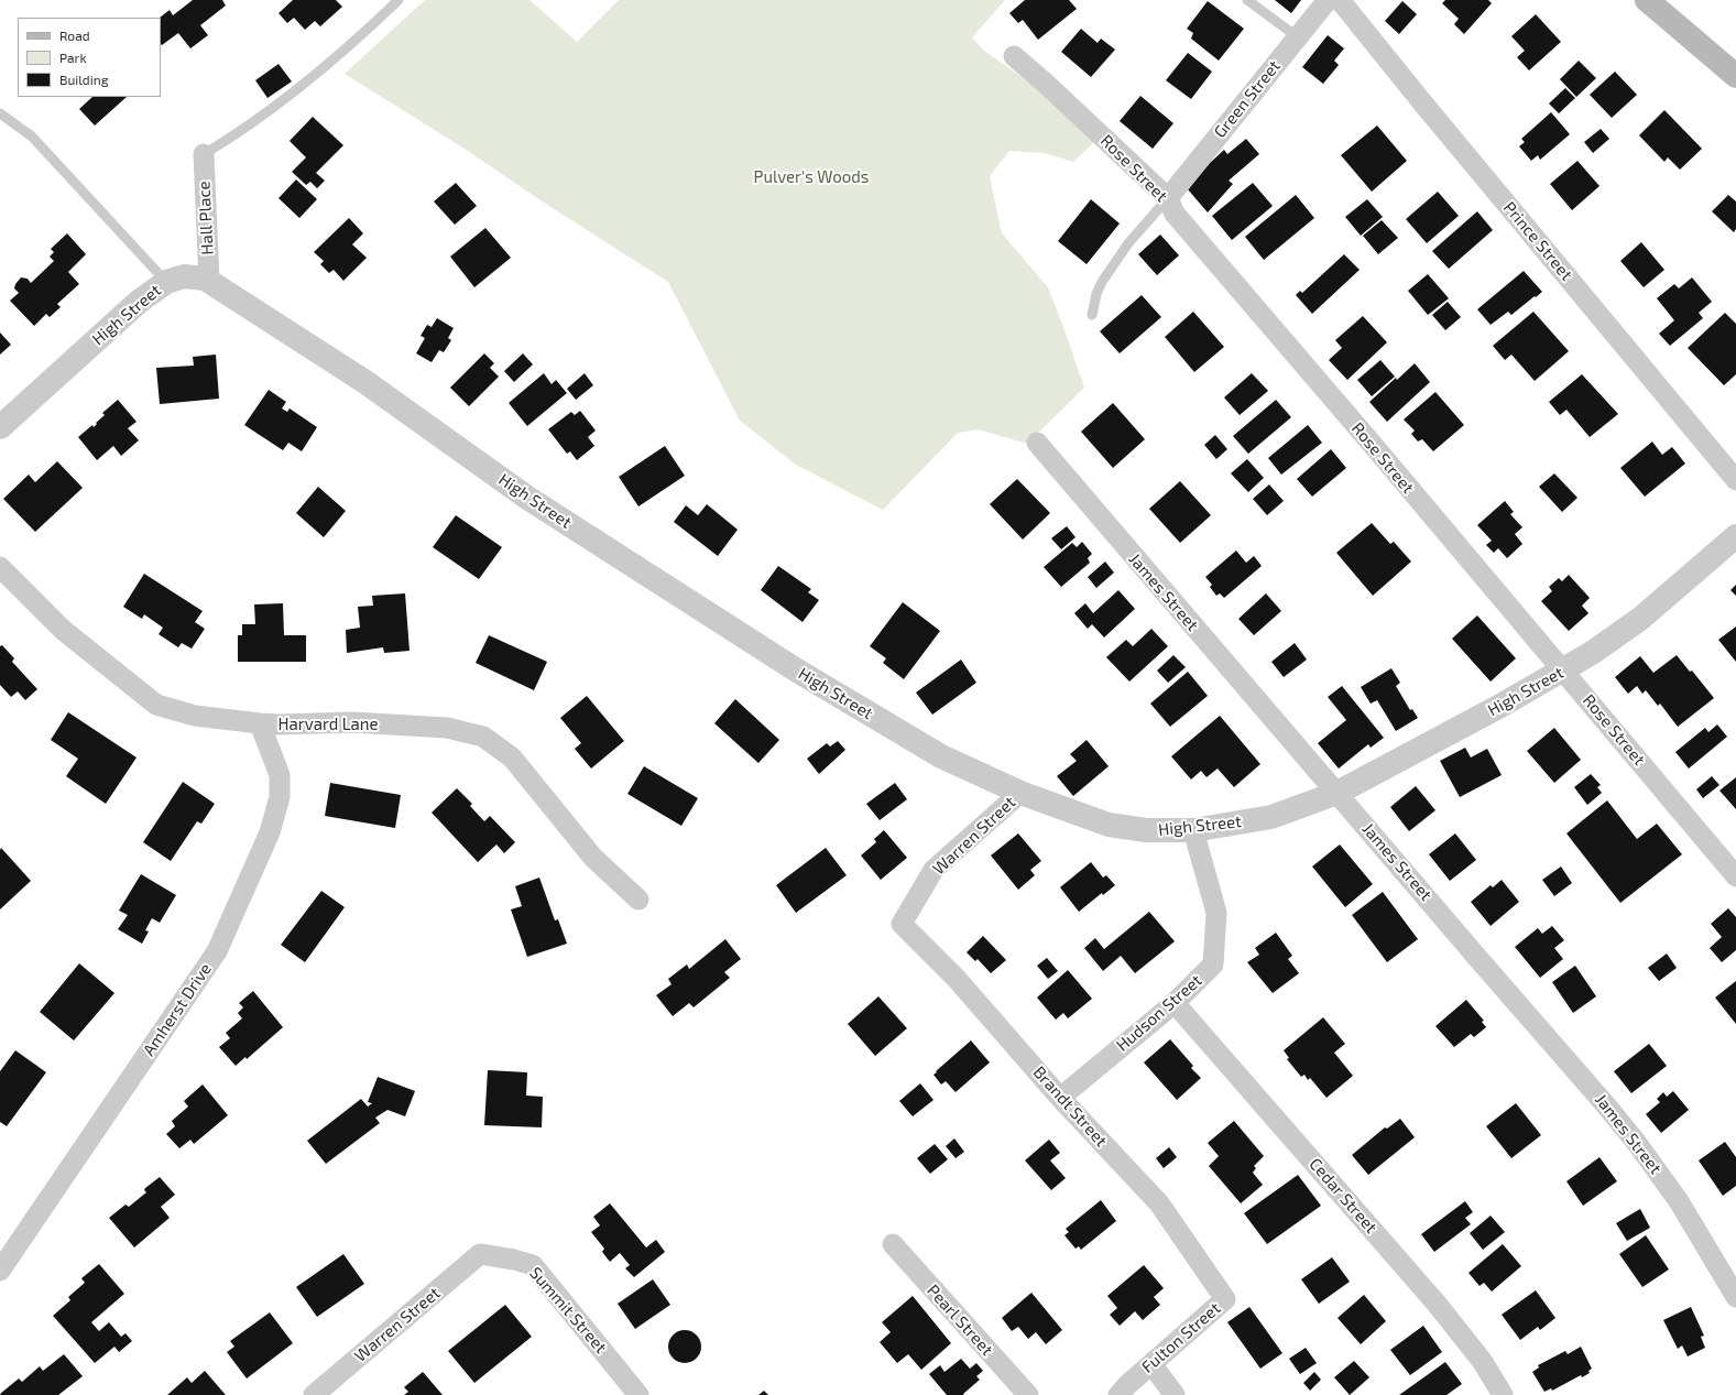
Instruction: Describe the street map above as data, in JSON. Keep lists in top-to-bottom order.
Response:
{
  "streets": {
    "street": [
      "Green Street",
      "Rose Street",
      "Hall Place",
      "Prince Street",
      "High Street",
      "James Street",
      "Harvard Lane",
      "Warren Street",
      "Amherst Drive",
      "Hudson Street",
      "Brandt Street",
      "Cedar Street",
      "Summit Street",
      "Pearl Street",
      "Fulton Street"
    ]
  },
  "crossings": [
    ["Green Street", "Rose Street"],
    ["Rose Street", "High Street"],
    ["Hall Place", "High Street"],
    ["High Street", "James Street"],
    ["High Street", "Warren Street"],
    ["High Street", "Hudson Street"],
    ["Harvard Lane", "Amherst Drive"],
    ["Warren Street", "Brandt Street"],
    ["Warren Street", "Summit Street"],
    ["Hudson Street", "Brandt Street"],
    ["Hudson Street", "Cedar Street"],
    ["Brandt Street", "Fulton Street"]
  ],
  "parks": ["Pulver's Woods"],
  "legend": ["Road", "Park", "Building"]
}
